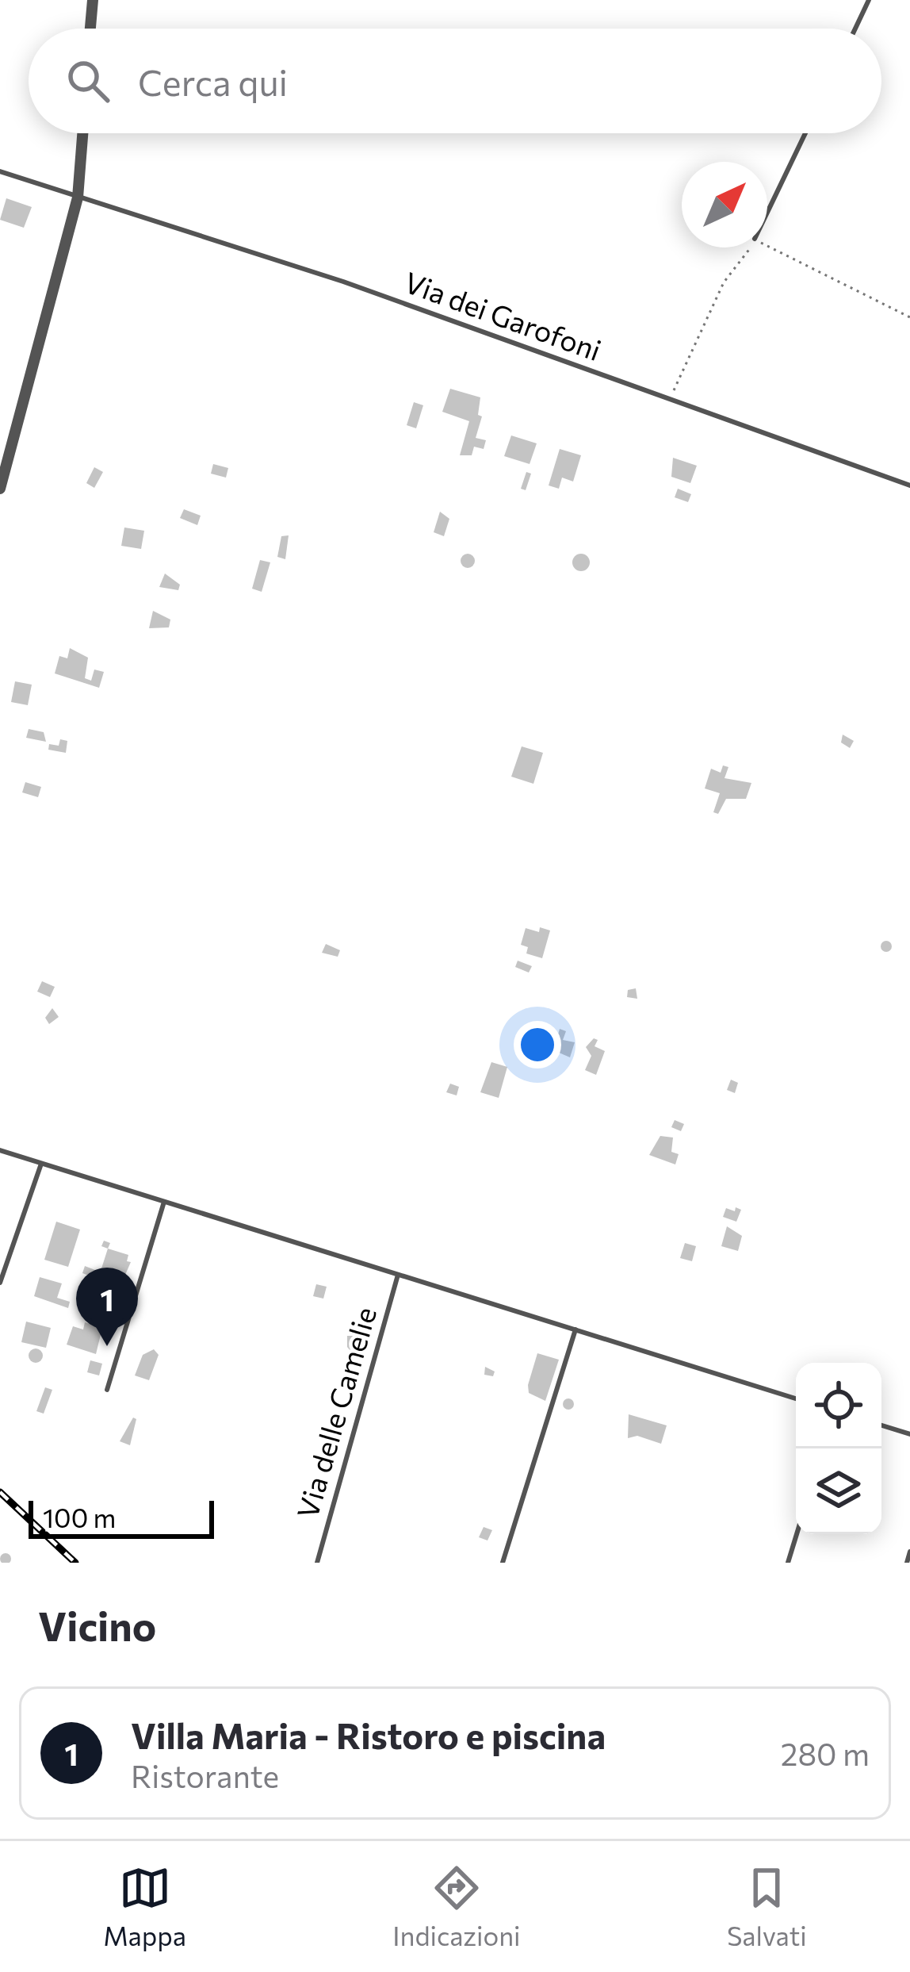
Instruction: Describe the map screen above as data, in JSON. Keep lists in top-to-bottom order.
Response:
{
  "streets": {
    "lane": ["Via dei Garofoni", "Via delle Camelie"]
  },
  "scale_bar": "100 m",
  "north": "top right",
  "page": {
    "search": "Cerca qui",
    "pins": "1",
    "scale": "100 m",
    "heading": "Vicino",
    "list": [
      {
        "mark": "1",
        "name": "Villa Maria - Ristoro e piscina",
        "note": "Ristorante",
        "value": "280 m"
      }
    ],
    "nav": ["Mappa", "Indicazioni", "Salvati"]
  }
}
